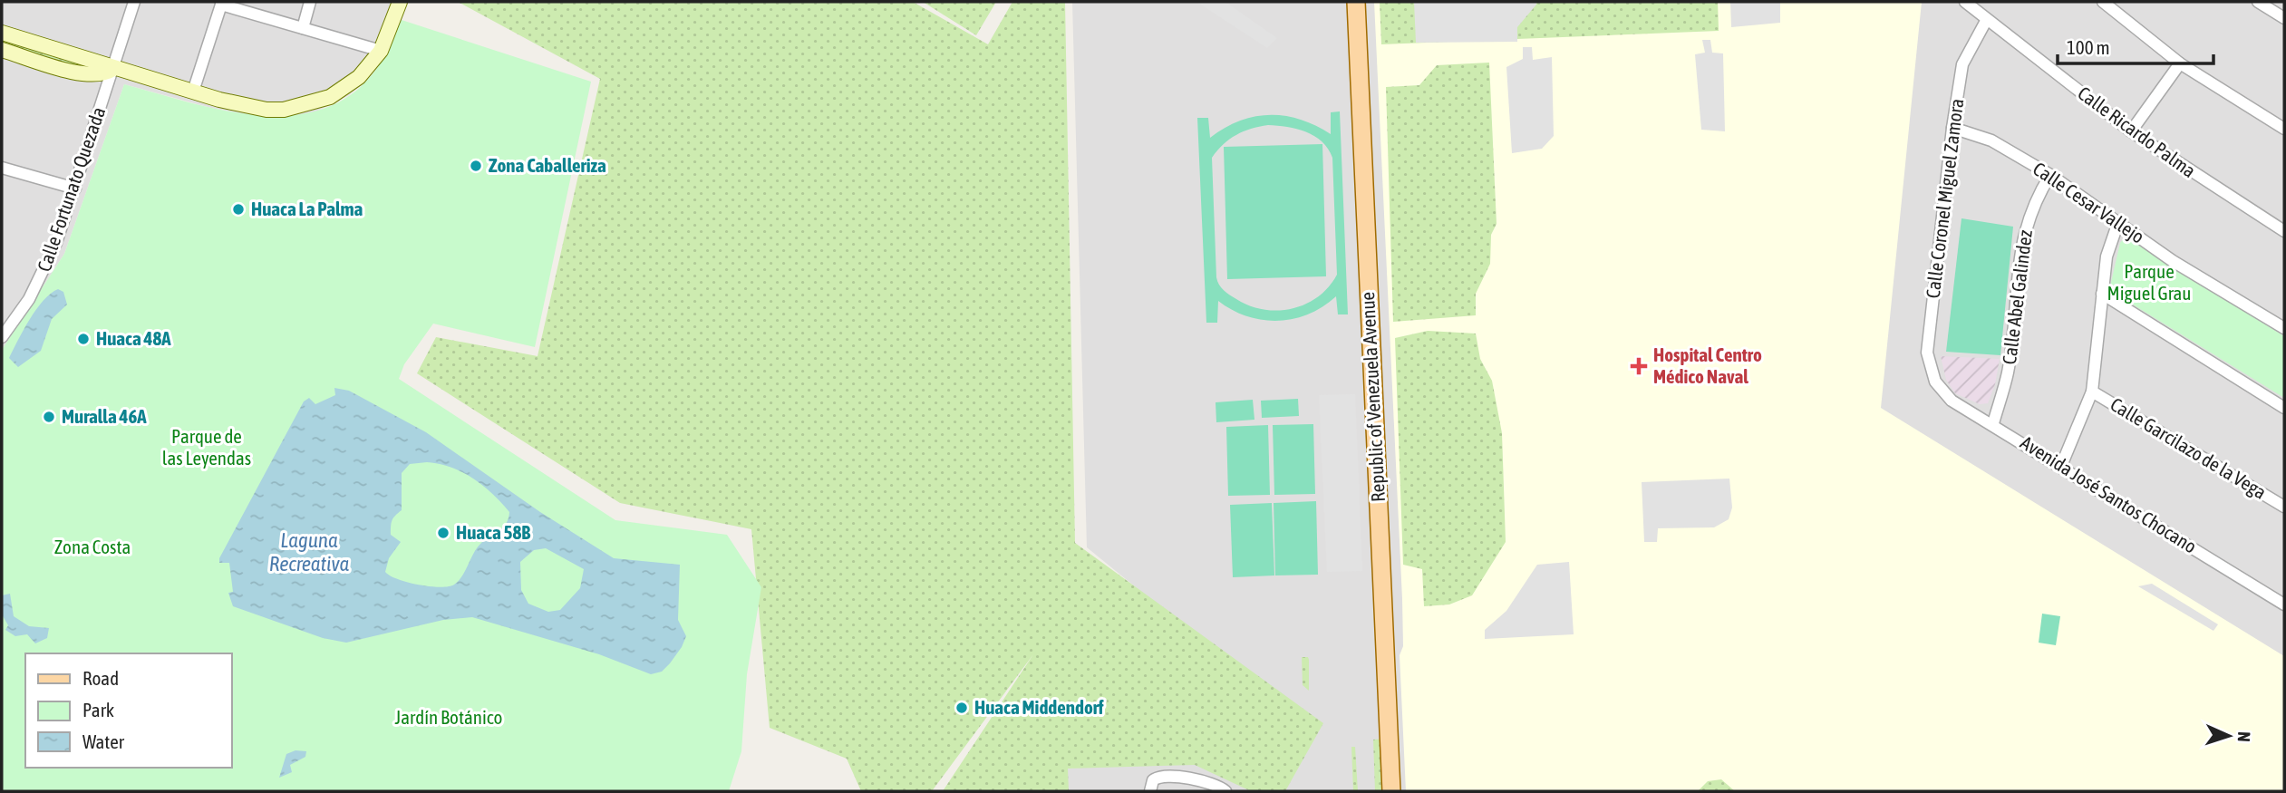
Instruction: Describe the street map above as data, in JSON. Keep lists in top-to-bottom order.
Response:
{
  "streets": {
    "main road": ["Republic of Venezuela Avenue"],
    "street": [
      "Calle Ricardo Palma",
      "Calle Fortunato Quezada",
      "Calle Coronel Miguel Zamora",
      "Calle Cesar Vallejo",
      "Calle Abel Galindez",
      "Calle Garcilazo de la Vega",
      "Avenida José Santos Chocano"
    ]
  },
  "crossings": [
    ["Calle Ricardo Palma", "Calle Coronel Miguel Zamora"],
    ["Calle Coronel Miguel Zamora", "Calle Cesar Vallejo"],
    ["Calle Coronel Miguel Zamora", "Avenida José Santos Chocano"],
    ["Calle Cesar Vallejo", "Calle Abel Galindez"],
    ["Calle Abel Galindez", "Avenida José Santos Chocano"]
  ],
  "water": ["Laguna Recreativa"],
  "parks": [
    "Parque Miguel Grau",
    "Parque de las Leyendas",
    "Zona Costa",
    "Jardín Botánico"
  ],
  "places": {
    "other": [
      "Zona Caballeriza",
      "Huaca La Palma",
      "Huaca 48A",
      "Muralla 46A",
      "Huaca 58B",
      "Huaca Middendorf"
    ],
    "health": ["Hospital Centro Médico Naval"]
  },
  "legend": ["Road", "Park", "Water"],
  "scale_bar": "100 m",
  "north": "right"
}
